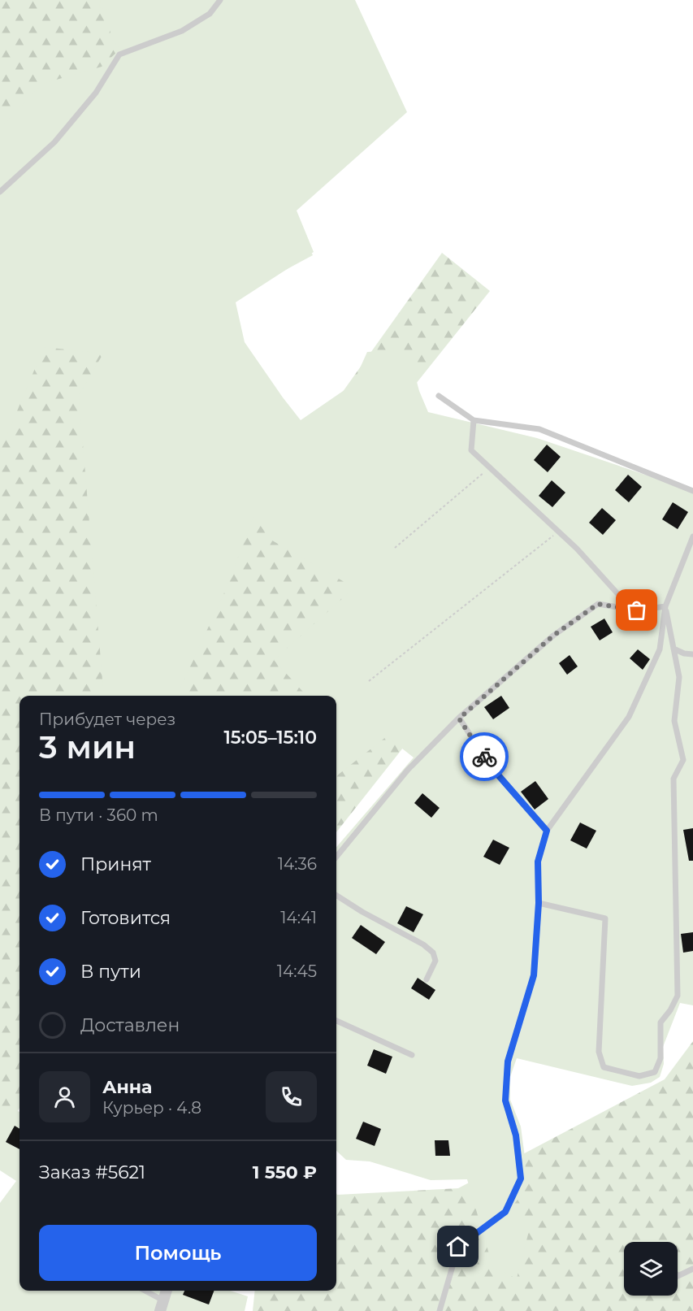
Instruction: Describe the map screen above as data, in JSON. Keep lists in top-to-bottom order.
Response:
{
  "page": {
    "heading": ["3 мин", "Прибудет через", "15:05–15:10"],
    "panel": [
      "Анна",
      "Курьер · 4.8",
      "Заказ #5621",
      "1 550 ₽"
    ],
    "bar": "В пути · 360 m",
    "list": [
      ["Принят", "14:36"],
      ["Готовится", "14:41"],
      ["В пути", "14:45"],
      "Доставлен"
    ],
    "buttons": "Помощь"
  }
}
